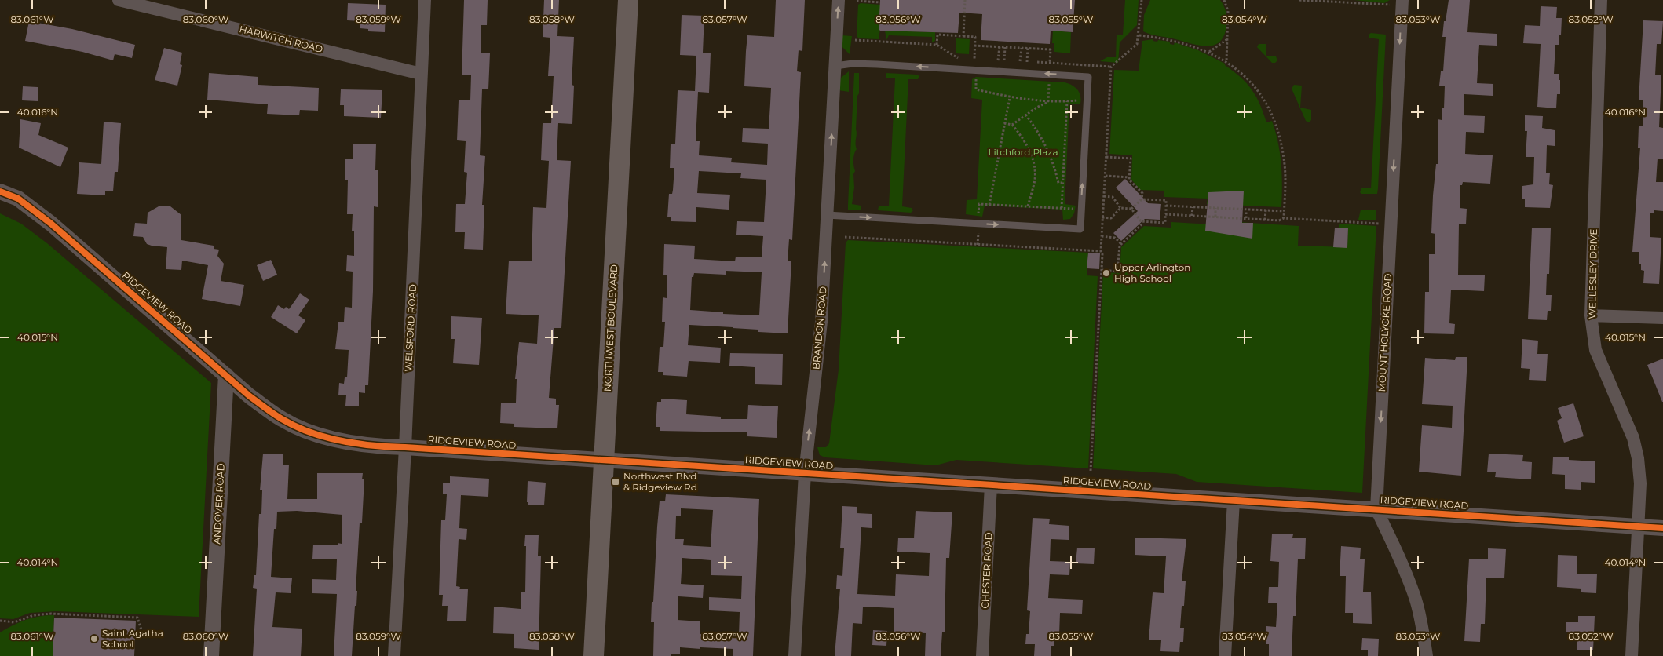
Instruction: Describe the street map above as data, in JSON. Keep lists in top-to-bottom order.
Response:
{
  "streets": {
    "main road": ["NORTHWEST BOULEVARD"],
    "street": [
      "HARWITCH ROAD",
      "WELLESLEY DRIVE",
      "RIDGEVIEW ROAD",
      "WELSFORD ROAD",
      "BRANDON ROAD",
      "MOUNT HOLYOKE ROAD",
      "ANDOVER ROAD",
      "CHESTER ROAD"
    ]
  },
  "crossings": [
    ["HARWITCH ROAD", "WELSFORD ROAD"],
    ["WELLESLEY DRIVE", "RIDGEVIEW ROAD"],
    ["RIDGEVIEW ROAD", "WELSFORD ROAD"],
    ["RIDGEVIEW ROAD", "NORTHWEST BOULEVARD"],
    ["RIDGEVIEW ROAD", "BRANDON ROAD"],
    ["RIDGEVIEW ROAD", "MOUNT HOLYOKE ROAD"],
    ["RIDGEVIEW ROAD", "ANDOVER ROAD"],
    ["RIDGEVIEW ROAD", "CHESTER ROAD"]
  ],
  "one_way": ["BRANDON ROAD", "MOUNT HOLYOKE ROAD"],
  "parks": ["Litchford Plaza"],
  "places": {
    "other": ["Upper Arlington High School", "Saint Agatha School"],
    "transit": ["Northwest Blvd & Ridgeview Rd"]
  },
  "coordinates": [
    "83.061°W",
    "83.060°W",
    "83.059°W",
    "83.058°W",
    "83.057°W",
    "83.056°W",
    "83.055°W",
    "83.054°W",
    "83.053°W",
    "83.052°W",
    "40.016°N",
    "40.015°N",
    "40.014°N"
  ]
}
